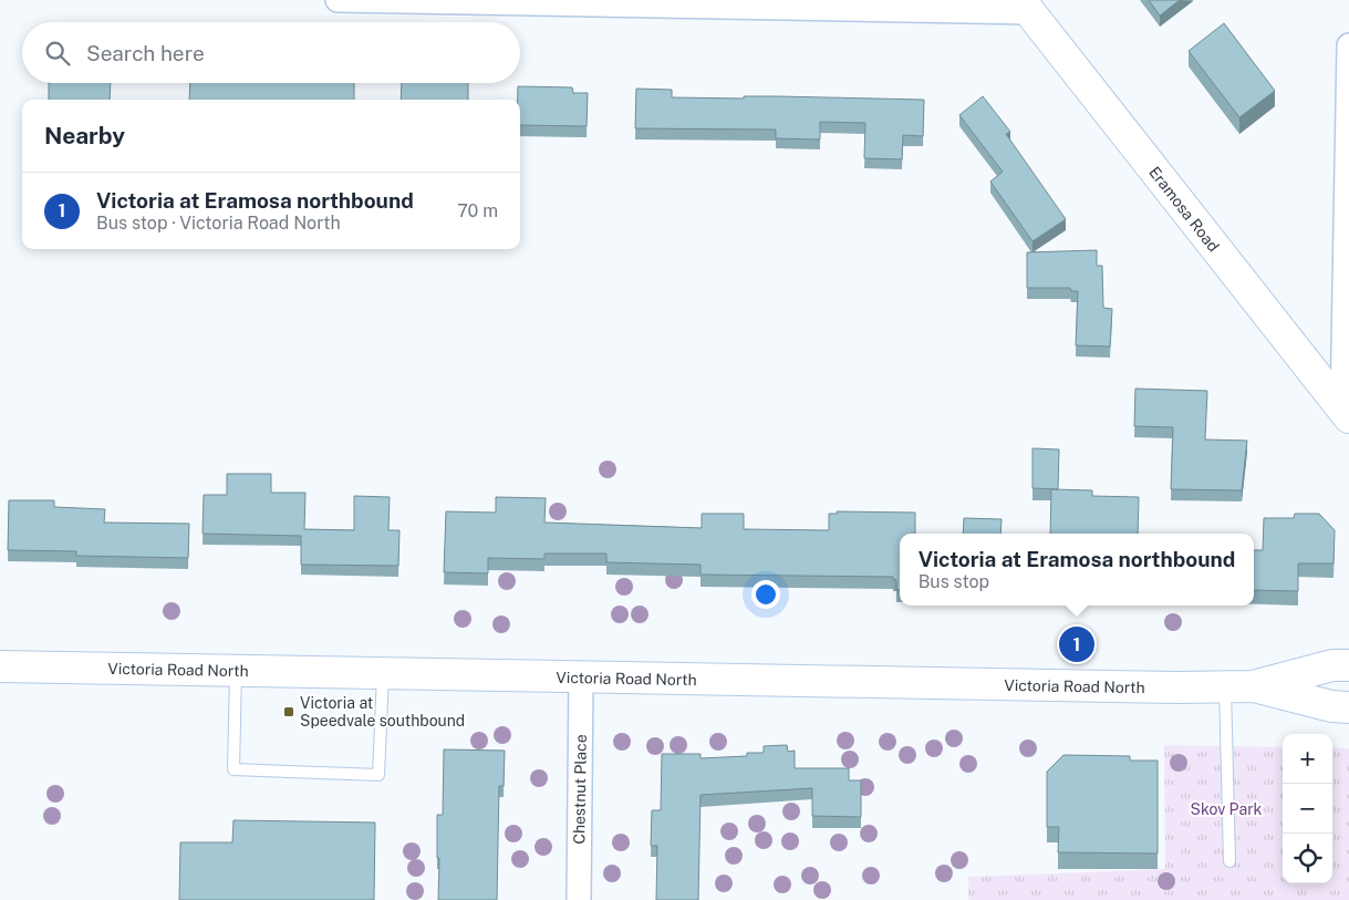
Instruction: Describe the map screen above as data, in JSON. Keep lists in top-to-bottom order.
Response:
{
  "streets": {
    "main road": ["Eramosa Road", "Victoria Road North"],
    "street": ["Chestnut Place"]
  },
  "crossings": [
    ["Victoria Road North", "Chestnut Place"]
  ],
  "parks": ["Skov Park"],
  "places": {
    "transit": ["Victoria at Speedvale southbound"]
  },
  "page": {
    "search": "Search here",
    "heading": "Nearby",
    "list": [
      {
        "mark": "1",
        "name": "Victoria at Eramosa northbound",
        "note": "Bus stop · Victoria Road North",
        "value": "70 m"
      }
    ],
    "popup": ["Victoria at Eramosa northbound", "Bus stop"],
    "pins": "1",
    "map_buttons": ["+", "−"]
  }
}
